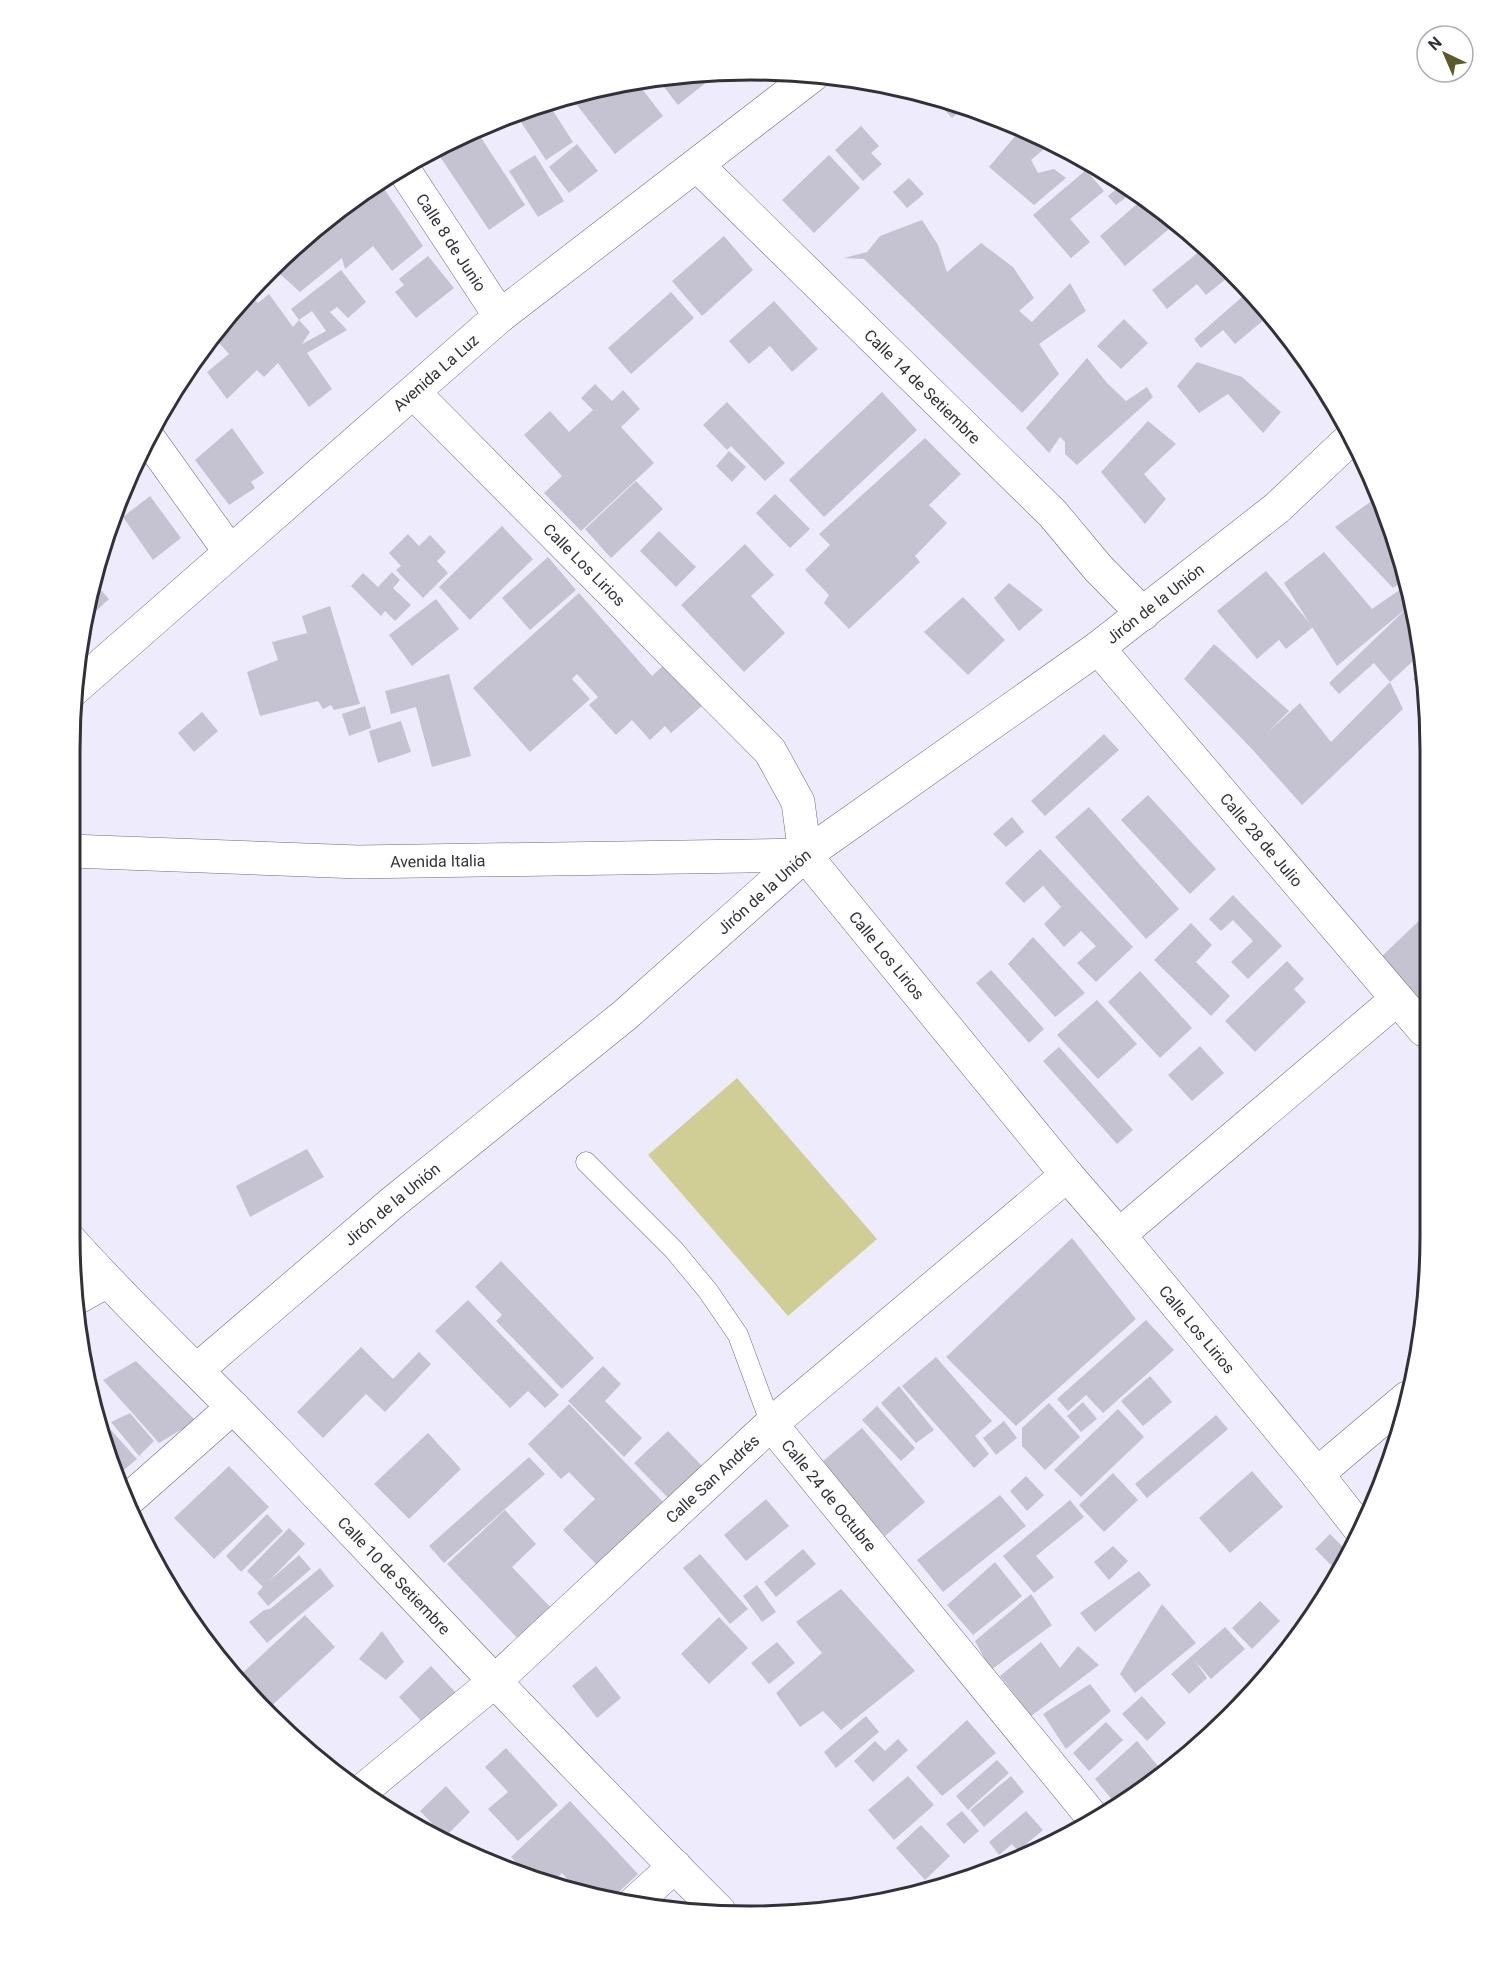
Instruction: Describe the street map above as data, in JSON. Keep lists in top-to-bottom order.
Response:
{
  "streets": {
    "street": [
      "Calle 8 de Junio",
      "Avenida La Luz",
      "Calle 14 de Setiembre",
      "Calle Los Lirios",
      "Jirón de la Unión",
      "Calle 28 de Julio",
      "Avenida Italia",
      "Calle San Andrés",
      "Calle 24 de Octubre",
      "Calle 10 de Setiembre"
    ]
  },
  "crossings": [
    ["Calle 8 de Junio", "Avenida La Luz"],
    ["Avenida La Luz", "Calle 14 de Setiembre"],
    ["Avenida La Luz", "Calle Los Lirios"],
    ["Calle 14 de Setiembre", "Jirón de la Unión"],
    ["Calle Los Lirios", "Jirón de la Unión"],
    ["Calle Los Lirios", "Avenida Italia"],
    ["Calle Los Lirios", "Calle San Andrés"],
    ["Jirón de la Unión", "Calle 28 de Julio"],
    ["Jirón de la Unión", "Avenida Italia"],
    ["Jirón de la Unión", "Calle 10 de Setiembre"],
    ["Calle San Andrés", "Calle 24 de Octubre"],
    ["Calle San Andrés", "Calle 10 de Setiembre"]
  ],
  "north": "top left"
}
